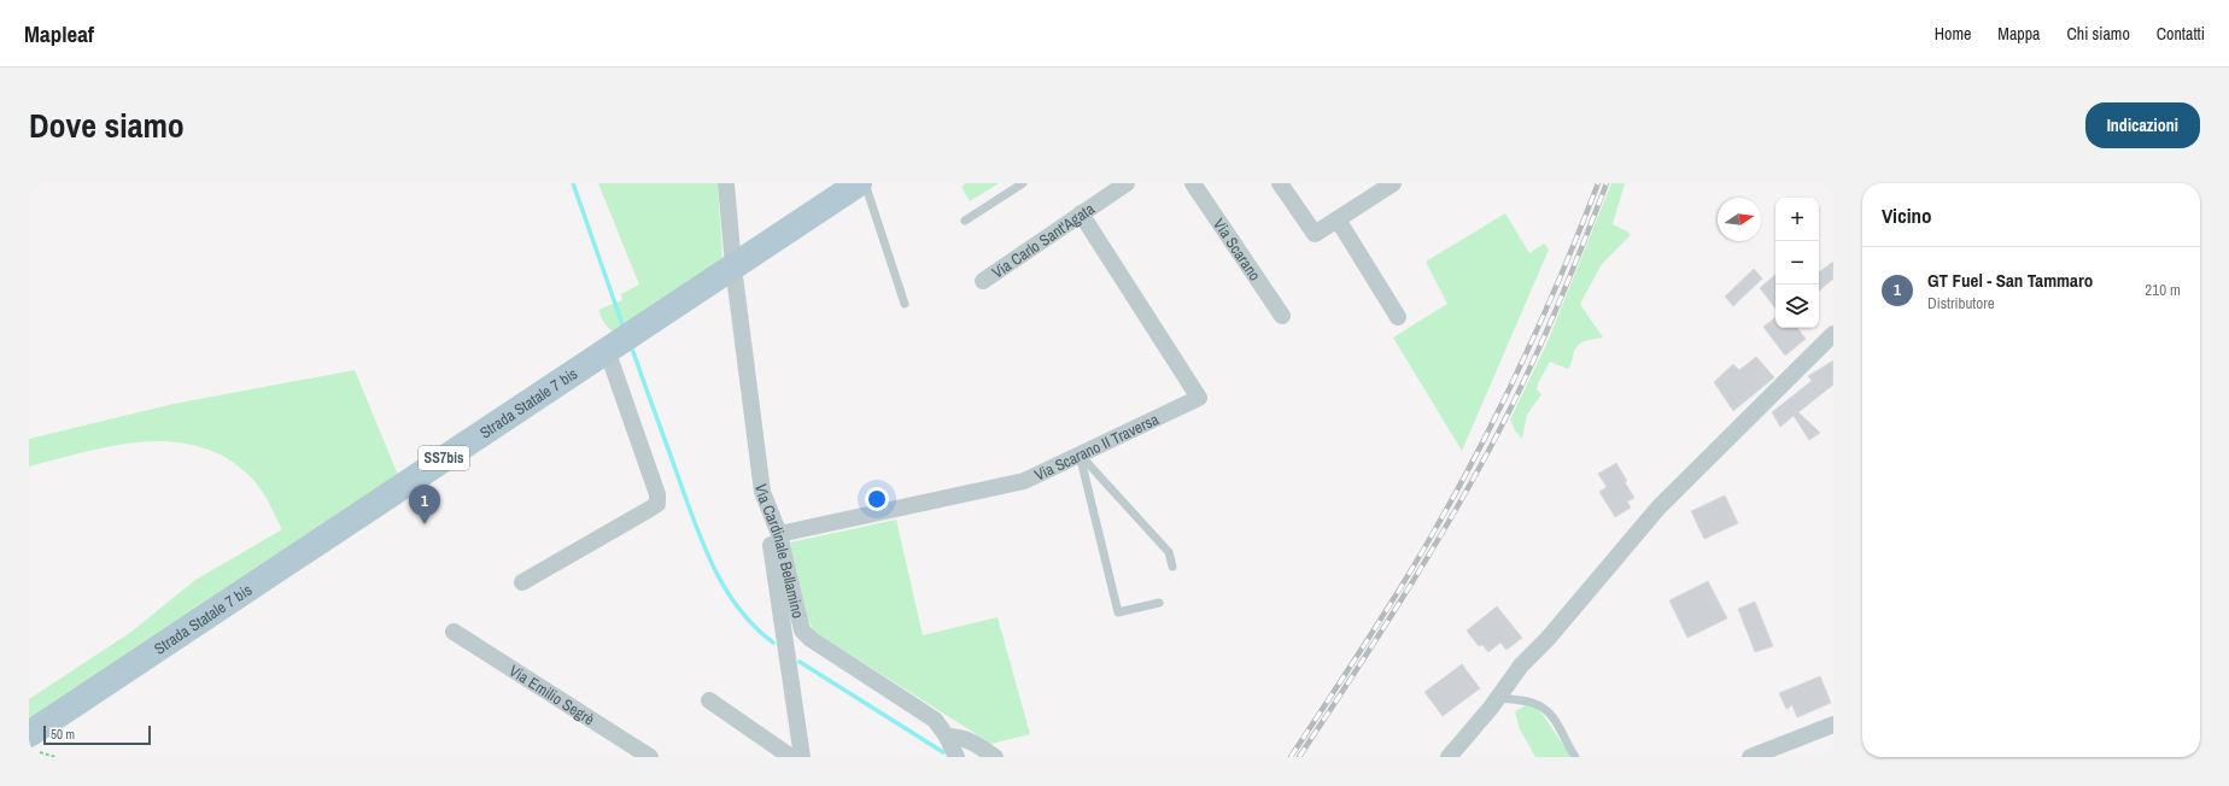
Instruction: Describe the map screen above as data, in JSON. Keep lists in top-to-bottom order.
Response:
{
  "streets": {
    "main road": ["Strada Statale 7 bis", "SS7bis"],
    "street": [
      "Via Carlo Sant'Agata",
      "Via Scarano",
      "Via Scarano II Traversa",
      "Via Cardinale Bellamino",
      "Via Emilio Segrè"
    ]
  },
  "crossings": [
    ["Via Carlo Sant'Agata", "Via Scarano II Traversa"],
    ["Strada Statale 7 bis", "Via Cardinale Bellamino"],
    ["Via Scarano II Traversa", "Via Cardinale Bellamino"]
  ],
  "scale_bar": "50 m",
  "north": "right",
  "page": {
    "header": "Mapleaf",
    "nav": [
      "Home",
      "Mappa",
      "Chi siamo",
      "Contatti"
    ],
    "title": "Dove siamo",
    "buttons": "Indicazioni",
    "heading": "Vicino",
    "map_buttons": ["+", "−"],
    "list": [
      {
        "mark": "1",
        "name": "GT Fuel - San Tammaro",
        "note": "Distributore",
        "value": "210 m"
      }
    ],
    "pins": "1",
    "scale": "50 m"
  }
}
